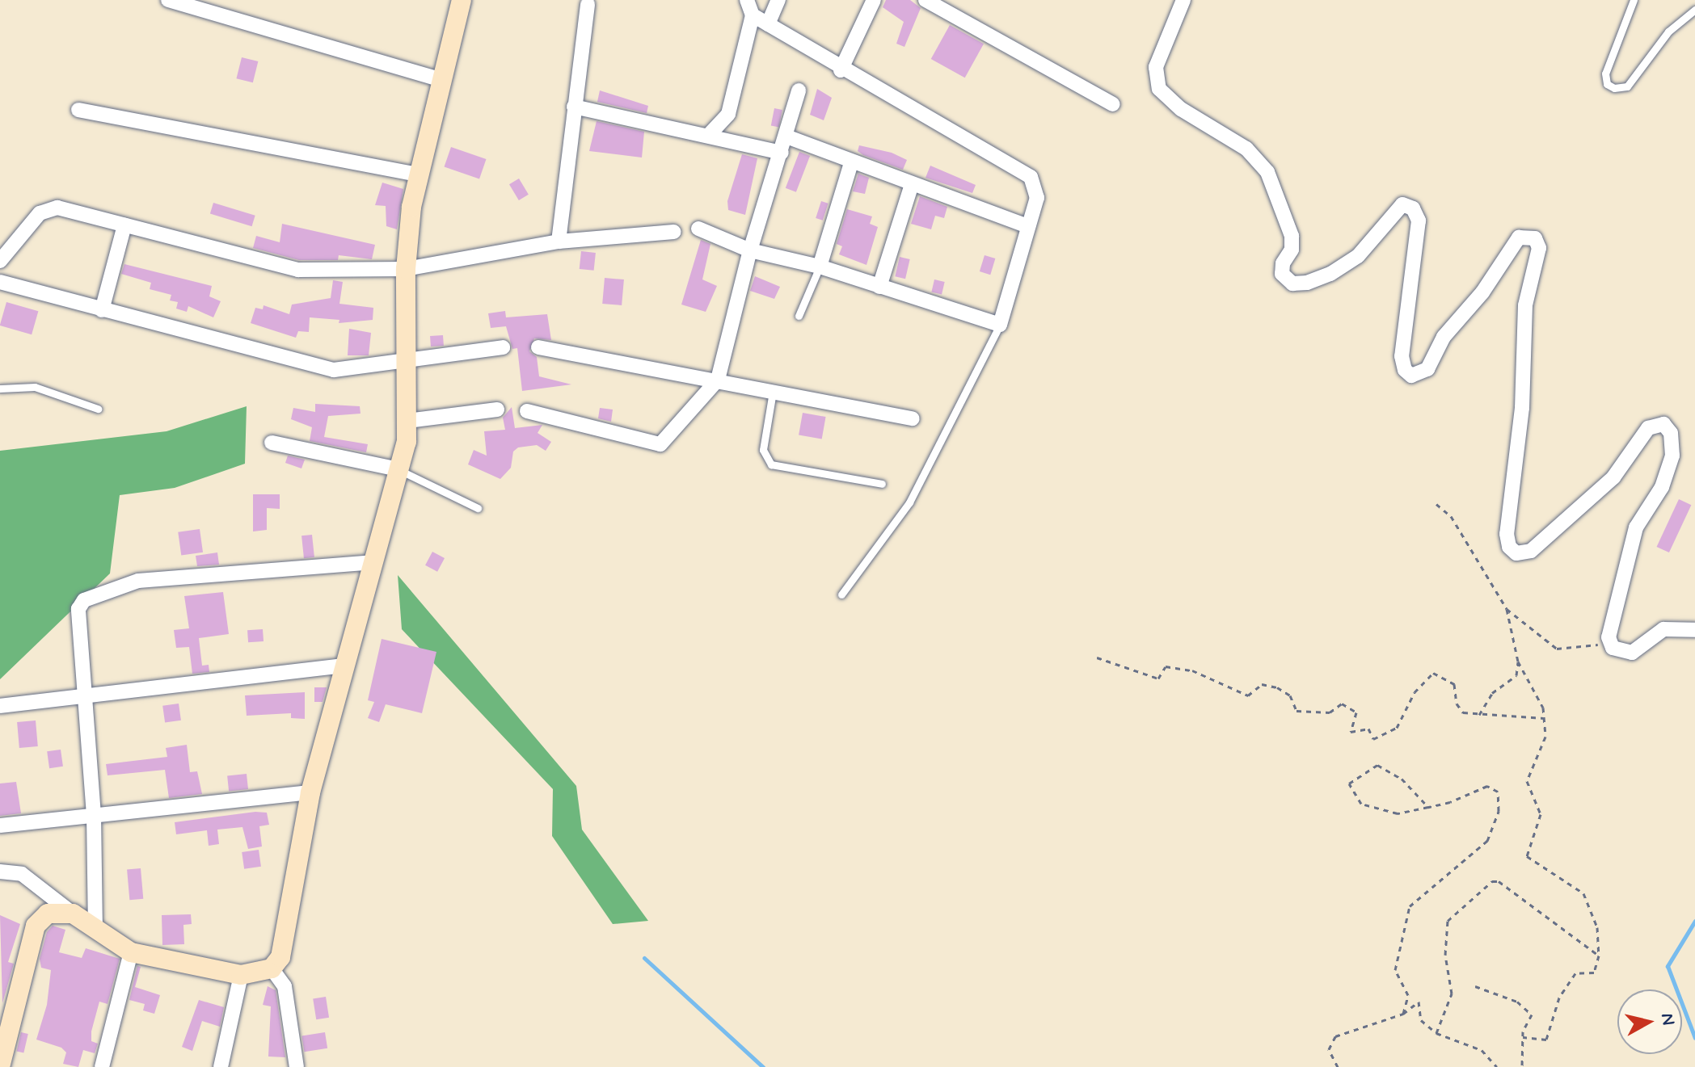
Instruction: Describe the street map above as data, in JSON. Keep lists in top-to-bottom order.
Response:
{
  "north": "right"
}
